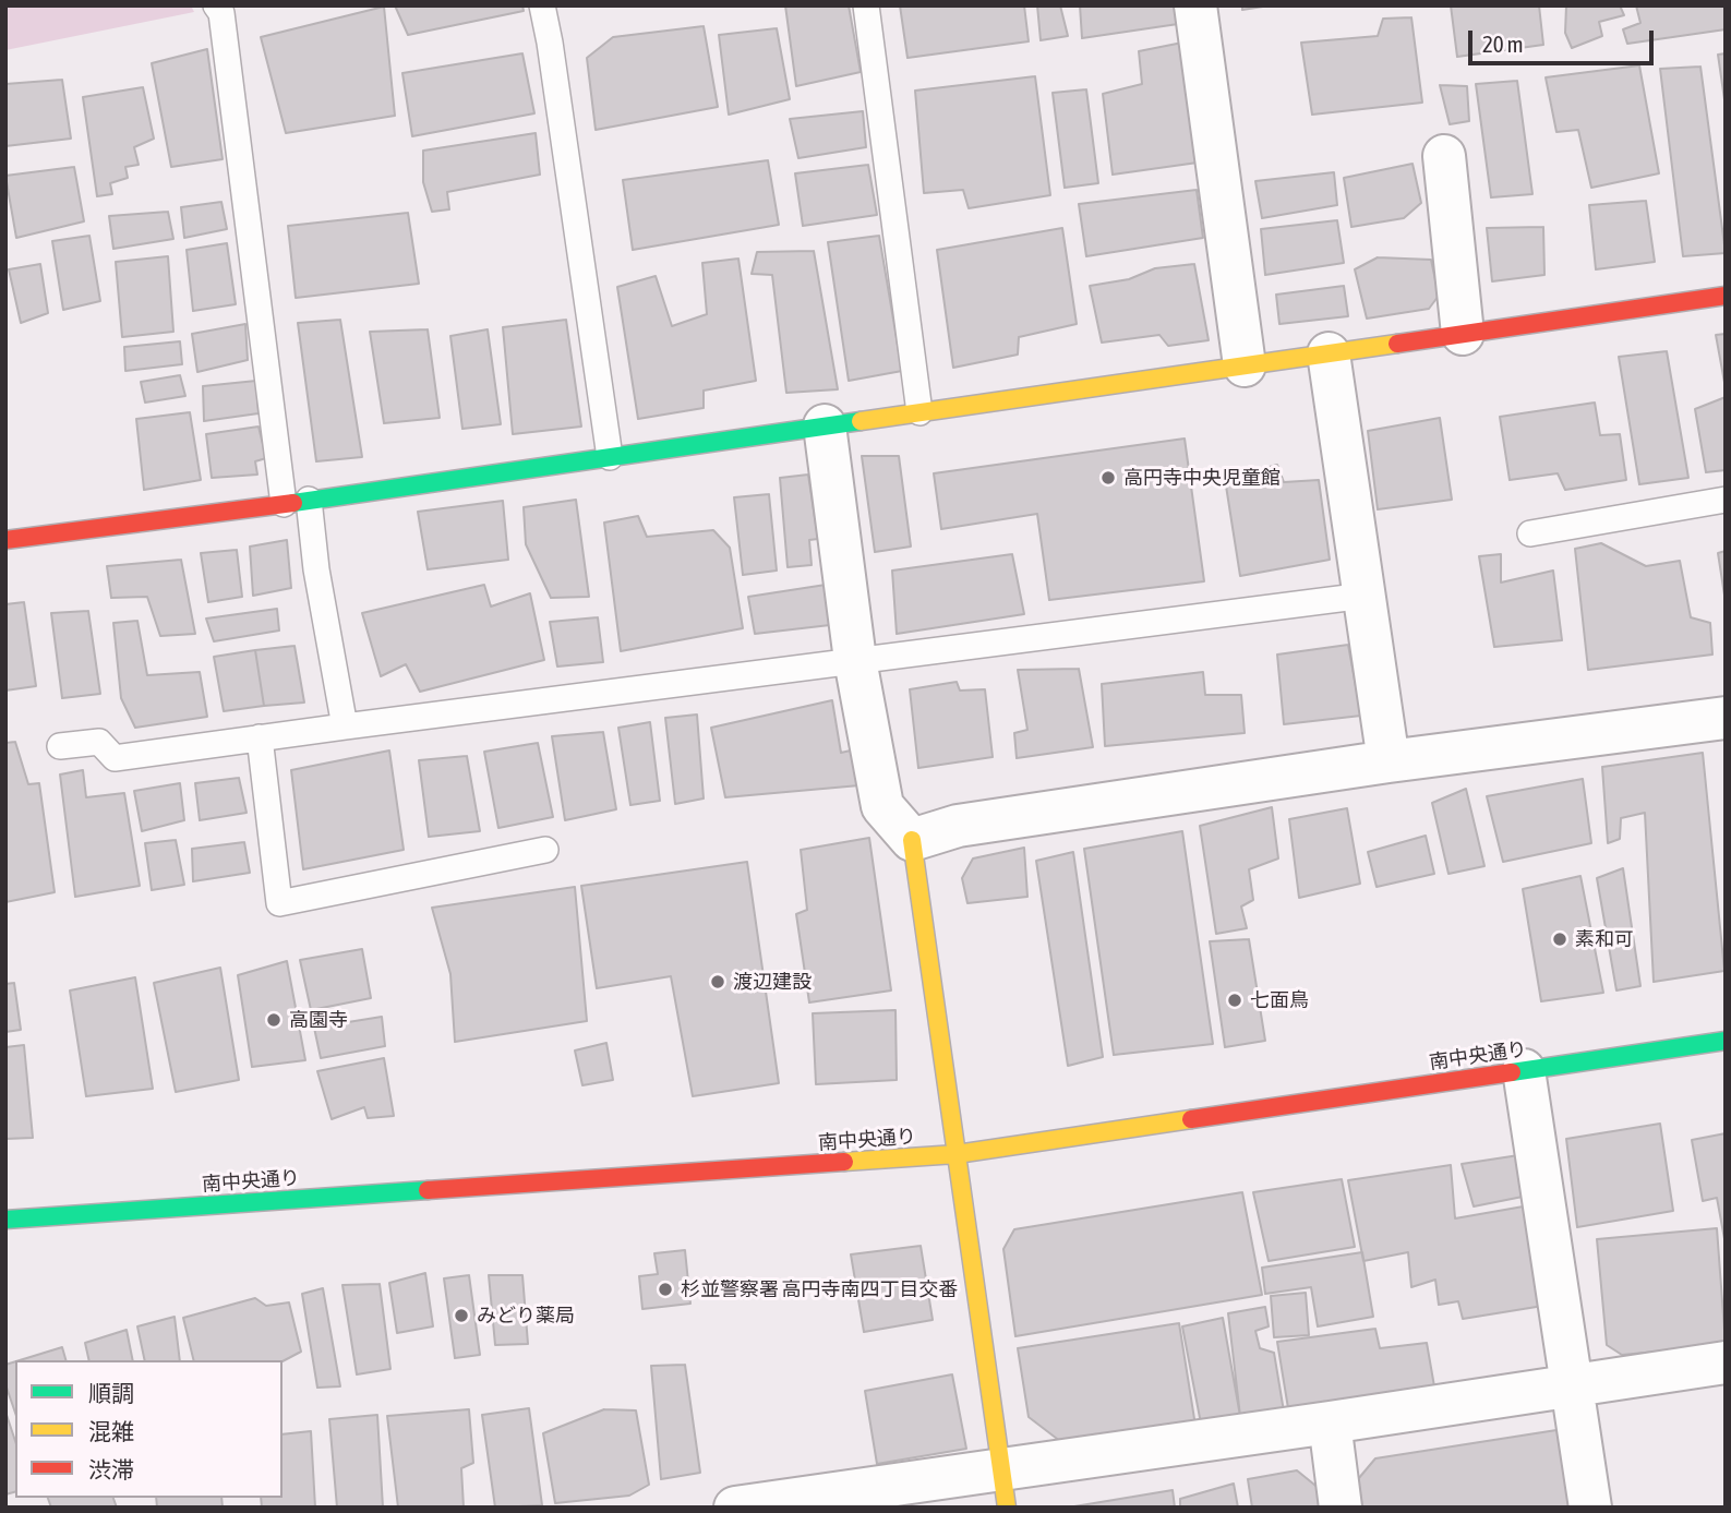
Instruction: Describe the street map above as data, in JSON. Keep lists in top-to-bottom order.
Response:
{
  "streets": {
    "street": ["南中央通り"]
  },
  "places": [
    "高円寺中央児童館",
    "素和可",
    "渡辺建設",
    "七面鳥",
    "高園寺",
    "杉並警察署 高円寺南四丁目交番",
    "みどり薬局"
  ],
  "legend": ["順調", "混雑", "渋滞"],
  "scale_bar": "20 m"
}
